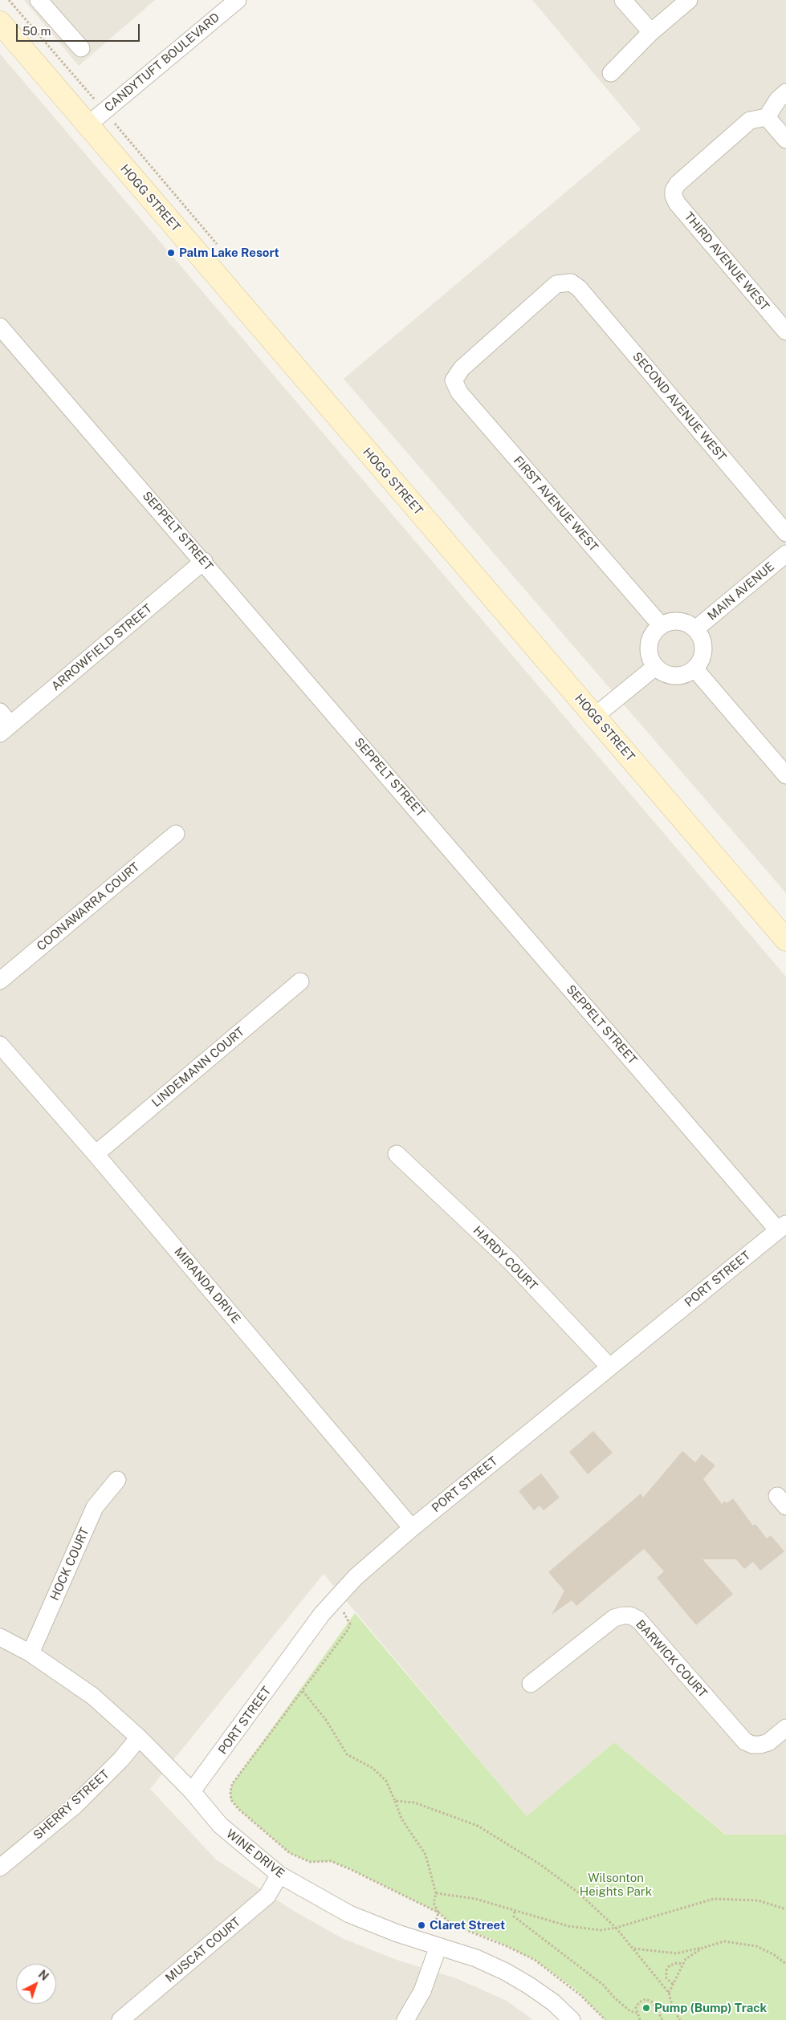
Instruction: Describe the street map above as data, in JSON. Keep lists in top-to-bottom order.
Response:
{
  "streets": {
    "street": [
      "CANDYTUFT BOULEVARD",
      "HOGG STREET",
      "THIRD AVENUE WEST",
      "SECOND AVENUE WEST",
      "FIRST AVENUE WEST",
      "SEPPELT STREET",
      "MAIN AVENUE",
      "ARROWFIELD STREET",
      "COONAWARRA COURT",
      "LINDEMANN COURT",
      "HARDY COURT",
      "PORT STREET",
      "MIRANDA DRIVE",
      "HOCK COURT",
      "BARWICK COURT",
      "SHERRY STREET",
      "WINE DRIVE",
      "MUSCAT COURT"
    ]
  },
  "crossings": [
    ["CANDYTUFT BOULEVARD", "HOGG STREET"],
    ["SECOND AVENUE WEST", "FIRST AVENUE WEST"],
    ["FIRST AVENUE WEST", "MAIN AVENUE"],
    ["SEPPELT STREET", "ARROWFIELD STREET"],
    ["SEPPELT STREET", "PORT STREET"],
    ["LINDEMANN COURT", "MIRANDA DRIVE"],
    ["HARDY COURT", "PORT STREET"],
    ["PORT STREET", "MIRANDA DRIVE"],
    ["PORT STREET", "WINE DRIVE"],
    ["HOCK COURT", "WINE DRIVE"],
    ["SHERRY STREET", "WINE DRIVE"],
    ["WINE DRIVE", "MUSCAT COURT"]
  ],
  "parks": ["Wilsonton Heights Park"],
  "places": ["Palm Lake Resort", "Claret Street", "Pump (Bump) Track"],
  "scale_bar": "50 m",
  "north": "top right"
}
